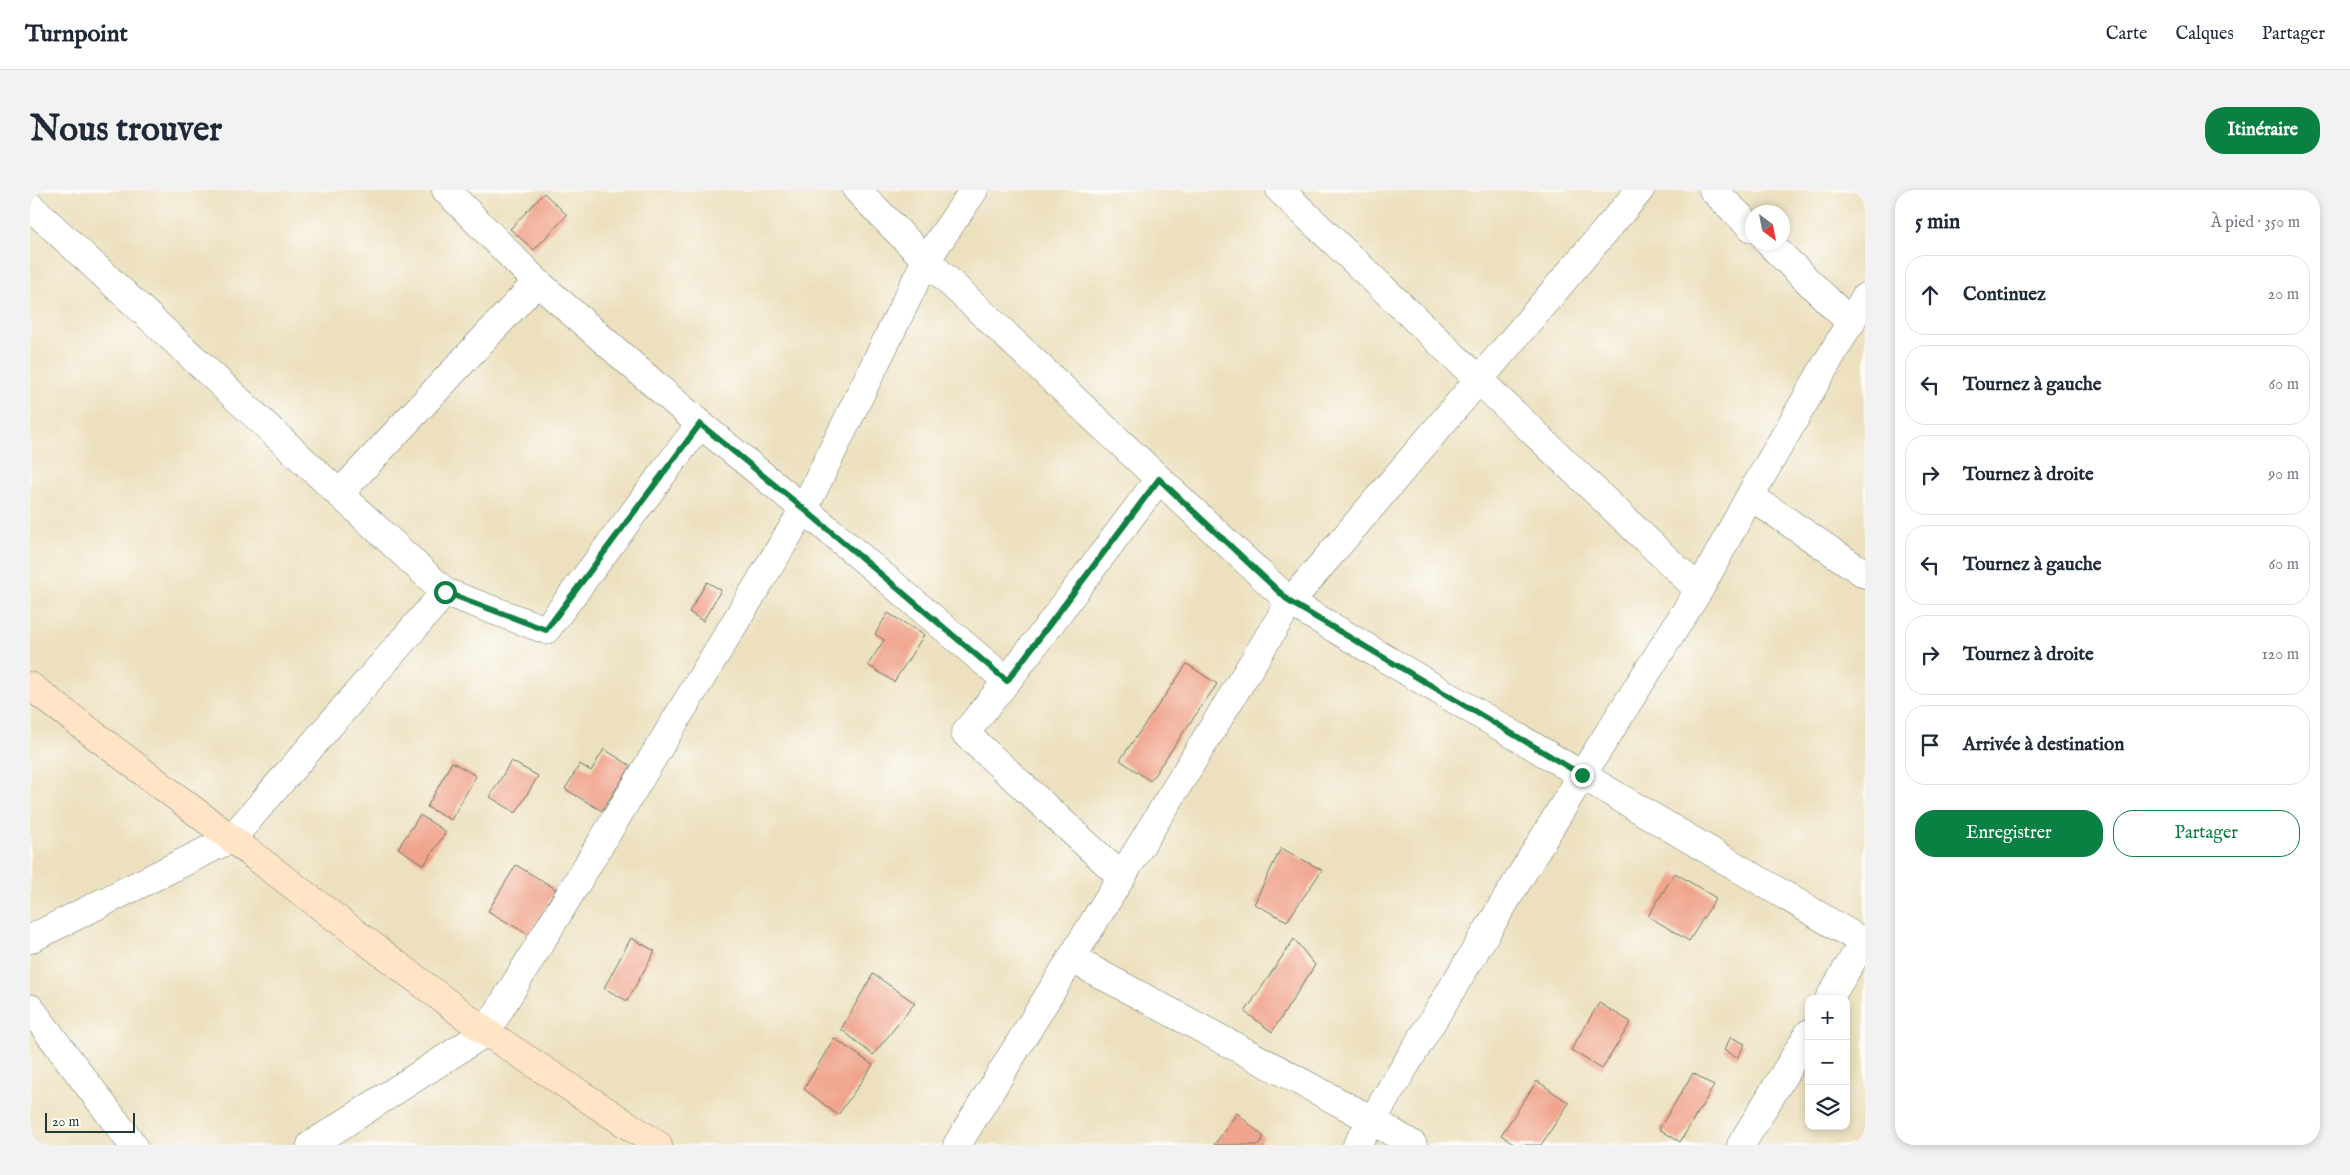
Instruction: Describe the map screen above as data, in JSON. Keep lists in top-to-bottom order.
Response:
{
  "scale_bar": "20 m",
  "north": "bottom right",
  "page": {
    "header": "Turnpoint",
    "nav": ["Carte", "Calques", "Partager"],
    "buttons": [
      "Itinéraire",
      ["Enregistrer", "Partager"]
    ],
    "title": "Nous trouver",
    "heading": ["5 min", "À pied · 350 m"],
    "list": [
      ["Continuez", "20 m"],
      ["Tournez à gauche", "60 m"],
      ["Tournez à droite", "90 m"],
      ["Tournez à gauche", "60 m"],
      ["Tournez à droite", "120 m"],
      "Arrivée à destination"
    ],
    "map_buttons": ["+", "−"],
    "scale": "20 m"
  }
}
